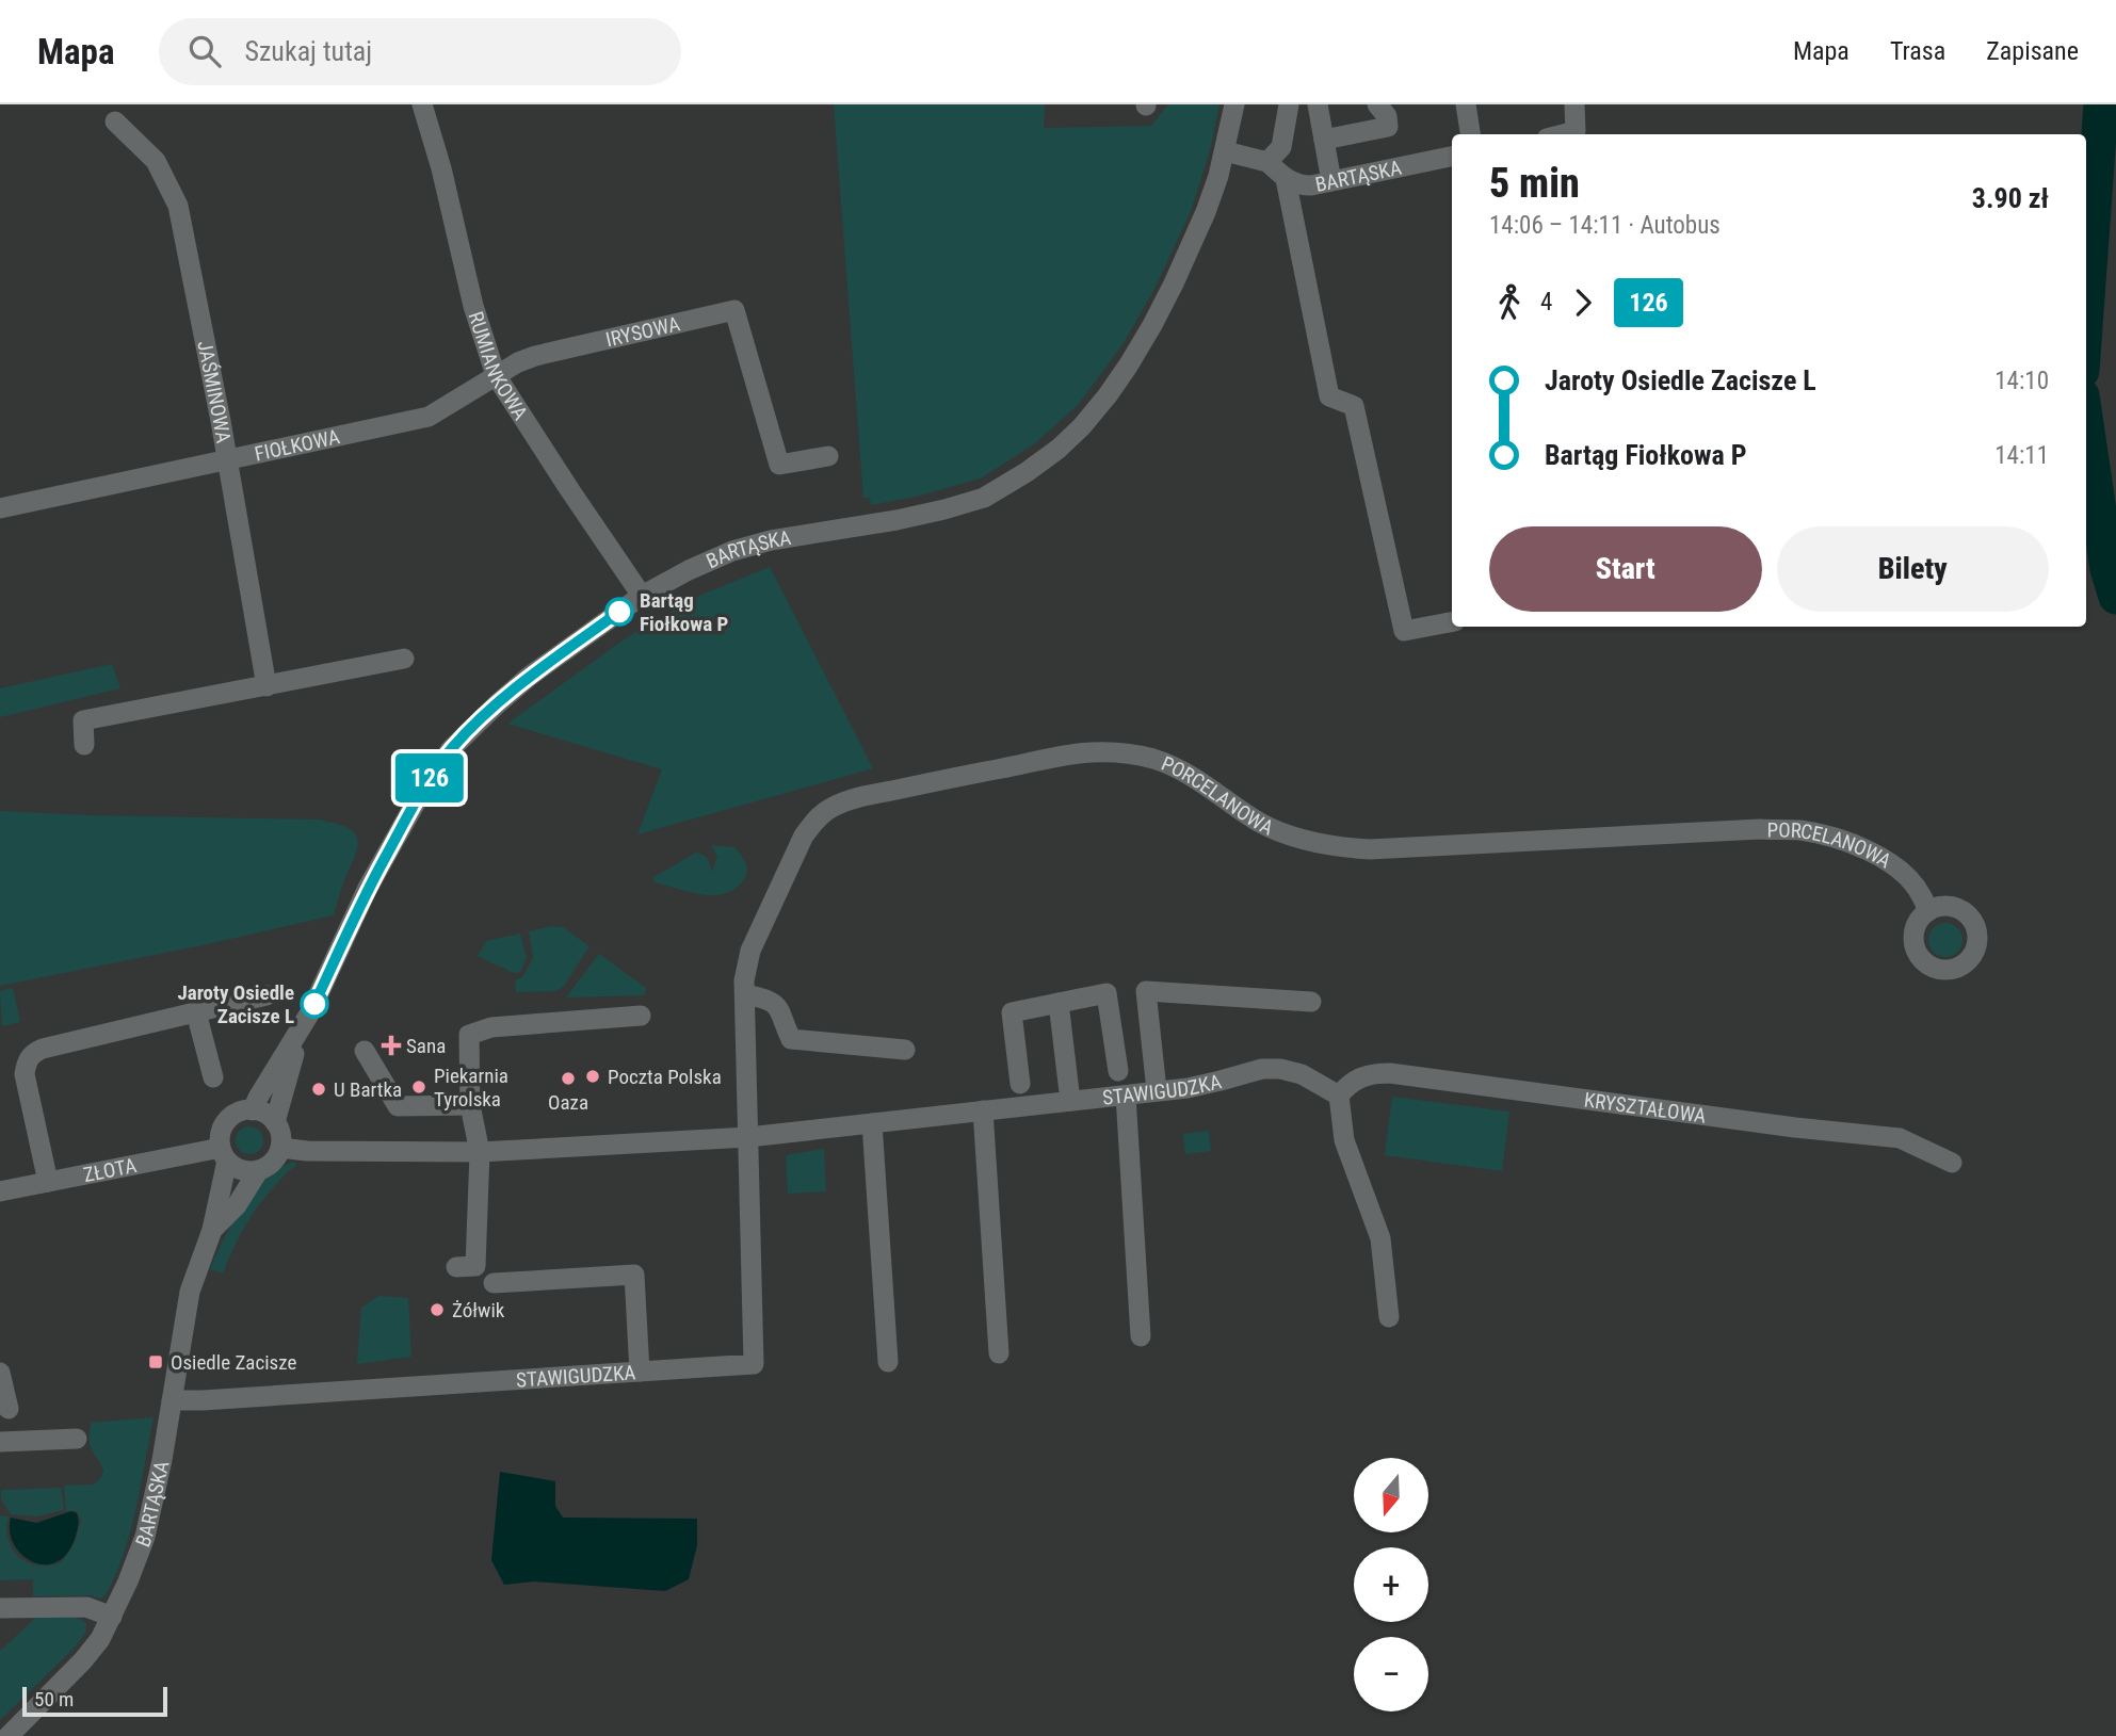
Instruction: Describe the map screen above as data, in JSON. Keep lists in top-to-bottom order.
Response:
{
  "streets": {
    "street": [
      "BARTĄSKA",
      "IRYSOWA",
      "RUMIANKOWA",
      "JAŚMINOWA",
      "FIOŁKOWA",
      "PORCELANOWA",
      "STAWIGUDZKA",
      "KRYSZTAŁOWA",
      "ZŁOTA"
    ]
  },
  "crossings": [
    ["BARTĄSKA", "RUMIANKOWA"],
    ["BARTĄSKA", "STAWIGUDZKA"],
    ["BARTĄSKA", "ZŁOTA"],
    ["IRYSOWA", "RUMIANKOWA"],
    ["IRYSOWA", "FIOŁKOWA"],
    ["RUMIANKOWA", "FIOŁKOWA"],
    ["JAŚMINOWA", "FIOŁKOWA"],
    ["PORCELANOWA", "STAWIGUDZKA"],
    ["STAWIGUDZKA", "KRYSZTAŁOWA"],
    ["STAWIGUDZKA", "ZŁOTA"]
  ],
  "places": {
    "other": [
      "Bartąg Fiołkowa P",
      "Jaroty Osiedle Zacisze L",
      "Poczta Polska",
      "Oaza",
      "Piekarnia Tyrolska",
      "U Bartka",
      "Żółwik"
    ],
    "health": ["Sana"],
    "transit": ["Osiedle Zacisze"]
  },
  "lines": ["bus line 126"],
  "scale_bar": "50 m",
  "north": "bottom",
  "page": {
    "header": "Mapa",
    "search": "Szukaj tutaj",
    "nav": ["Mapa", "Trasa", "Zapisane"],
    "on_map": "126",
    "heading": ["5 min", "14:06 – 14:11 · Autobus", "3.90 zł"],
    "legs": ["4", "126"],
    "list": [
      {
        "name": "Jaroty Osiedle Zacisze L",
        "value": "14:10"
      },
      {
        "name": "Bartąg Fiołkowa P",
        "value": "14:11"
      }
    ],
    "buttons": ["Start", "Bilety"],
    "map_buttons": ["+", "−"],
    "scale": "50 m"
  }
}
